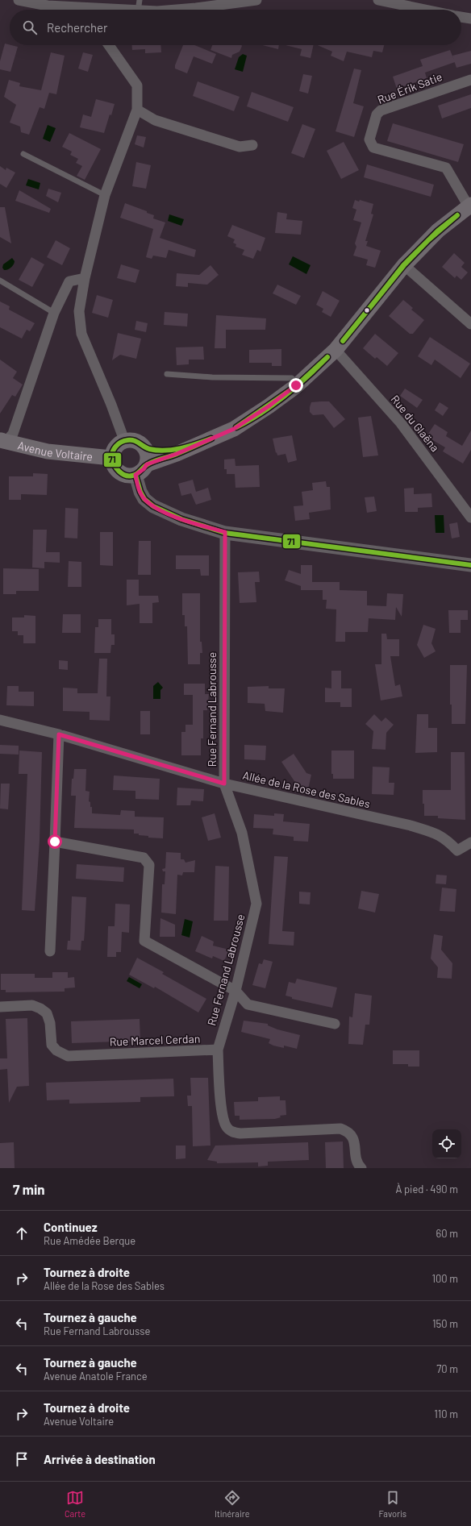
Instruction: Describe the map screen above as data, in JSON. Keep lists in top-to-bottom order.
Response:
{
  "streets": {
    "main road": ["Avenue Voltaire"],
    "street": [
      "Rue Érik Satie",
      "Rue du Glaëna",
      "Rue Fernand Labrousse",
      "Allée de la Rose des Sables",
      "Rue Marcel Cerdan"
    ]
  },
  "crossings": [
    ["Rue Fernand Labrousse", "Allée de la Rose des Sables"],
    ["Rue Fernand Labrousse", "Rue Marcel Cerdan"]
  ],
  "lines": ["transit line 71"],
  "page": {
    "search": "Rechercher",
    "heading": ["7 min", "À pied · 490 m"],
    "list": [
      ["Continuez", "Rue Amédée Berque", "60 m"],
      ["Tournez à droite", "Allée de la Rose des Sables", "100 m"],
      ["Tournez à gauche", "Rue Fernand Labrousse", "150 m"],
      ["Tournez à gauche", "Avenue Anatole France", "70 m"],
      ["Tournez à droite", "Avenue Voltaire", "110 m"],
      "Arrivée à destination"
    ],
    "nav": ["Carte", "Itinéraire", "Favoris"]
  }
}
